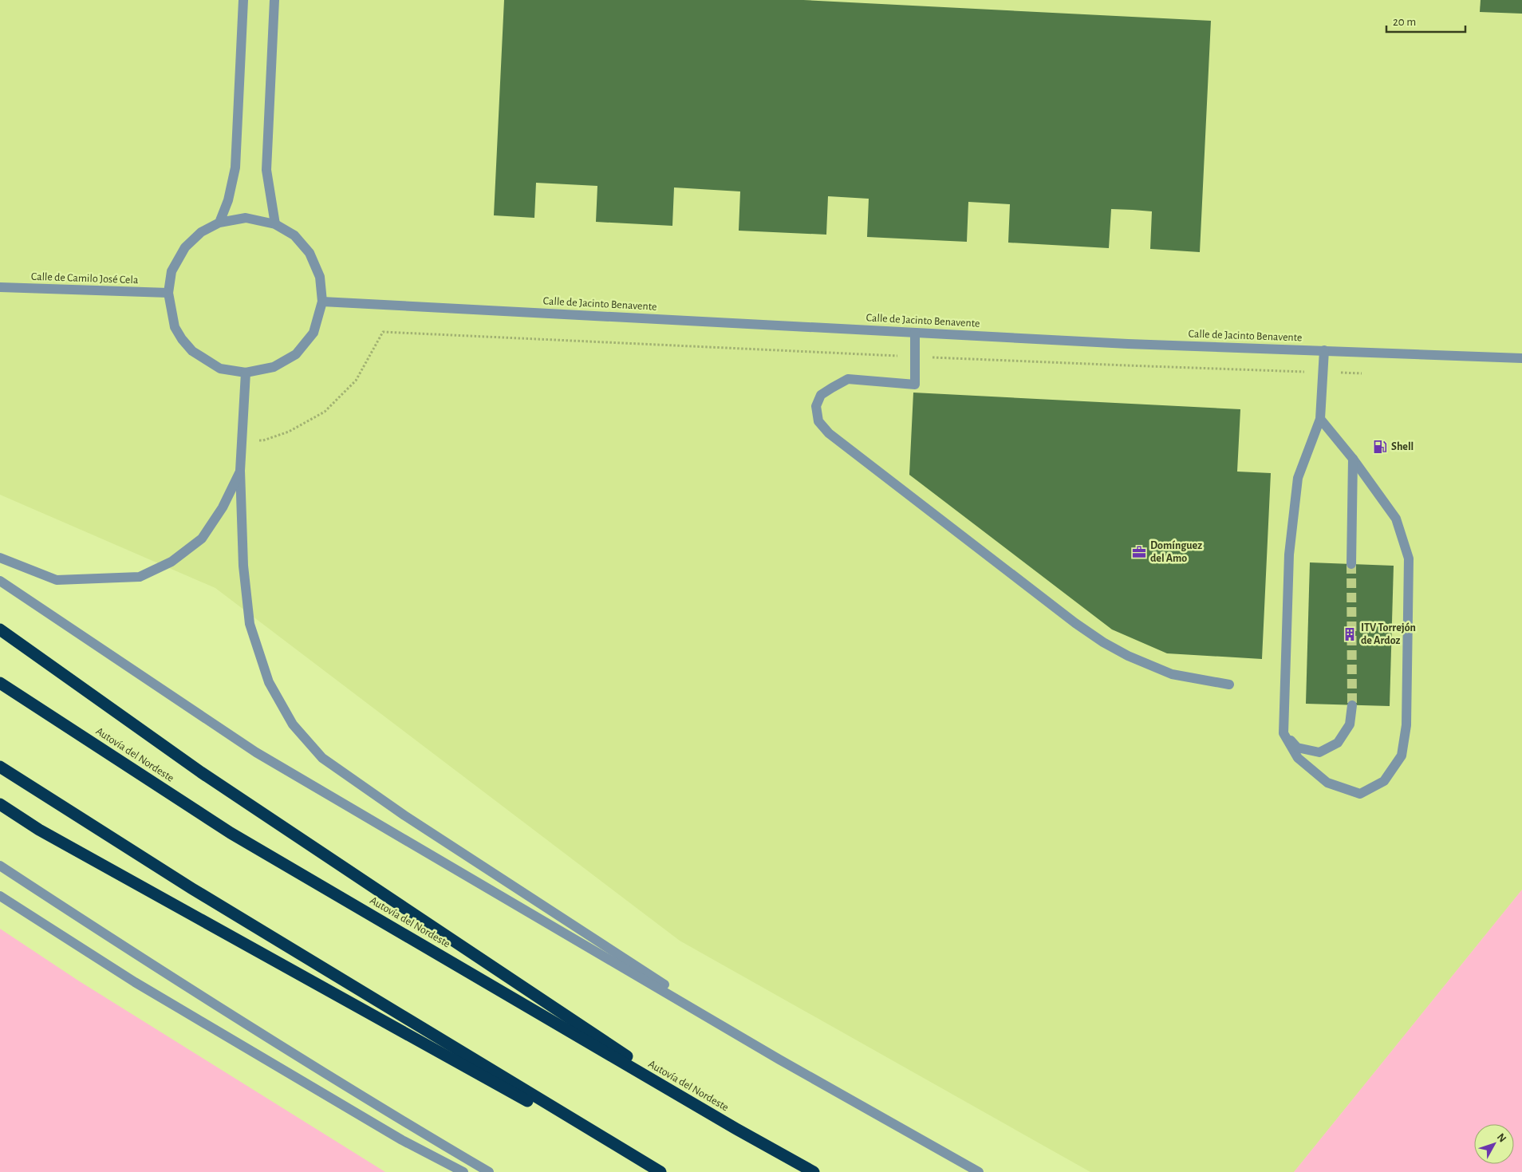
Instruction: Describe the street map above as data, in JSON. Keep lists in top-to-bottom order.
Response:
{
  "streets": {
    "highway": ["Autovía del Nordeste"],
    "street": ["Calle de Camilo José Cela", "Calle de Jacinto Benavente"]
  },
  "places": {
    "fuel station": ["Shell"],
    "office": ["Domínguez del Amo"],
    "building": ["ITV Torrejón de Ardoz"]
  },
  "scale_bar": "20 m",
  "north": "top right"
}
